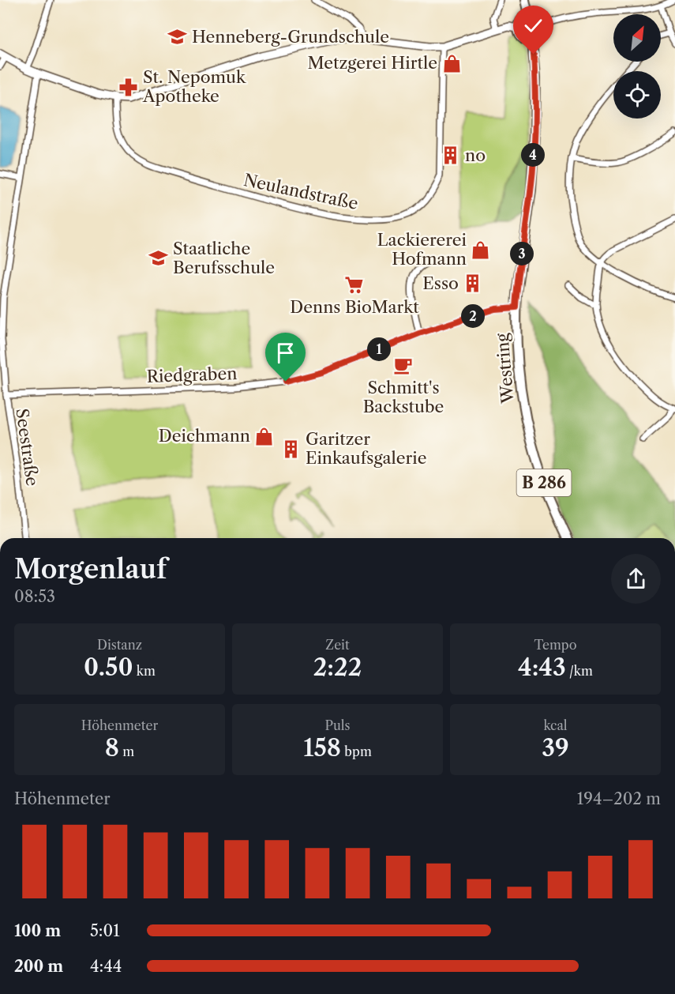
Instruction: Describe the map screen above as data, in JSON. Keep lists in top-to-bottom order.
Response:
{
  "streets": {
    "main road": ["Westring", "B 286"],
    "street": ["Neulandstraße", "Riedgraben", "Seestraße"]
  },
  "crossings": [
    ["Westring", "Riedgraben"],
    ["Riedgraben", "Seestraße"]
  ],
  "places": {
    "school or university": ["Henneberg-Grundschule", "Staatliche Berufsschule"],
    "shop": ["Metzgerei Hirtle", "Lackiererei Hofmann", "Deichmann"],
    "pharmacy": ["St. Nepomuk Apotheke"],
    "building": ["no", "Esso", "Garitzer Einkaufsgalerie"],
    "supermarket": ["Denns BioMarkt"],
    "cafe": ["Schmitt's Backstube"]
  },
  "north": "top right",
  "page": {
    "pins": [
      "4",
      "3",
      "2",
      "1"
    ],
    "heading": ["Morgenlauf", "08:53"],
    "stats": [
      ["Distanz", "0.50 km"],
      ["Zeit", "2:22"],
      ["Tempo", "4:43 /km"],
      ["Höhenmeter", "8 m"],
      ["Puls", "158 bpm"],
      ["kcal", "39"]
    ],
    "chart": ["Höhenmeter", "194–202 m"],
    "list": [
      {
        "name": "100 m",
        "note": "5:01"
      },
      {
        "name": "200 m",
        "note": "4:44"
      }
    ]
  }
}
